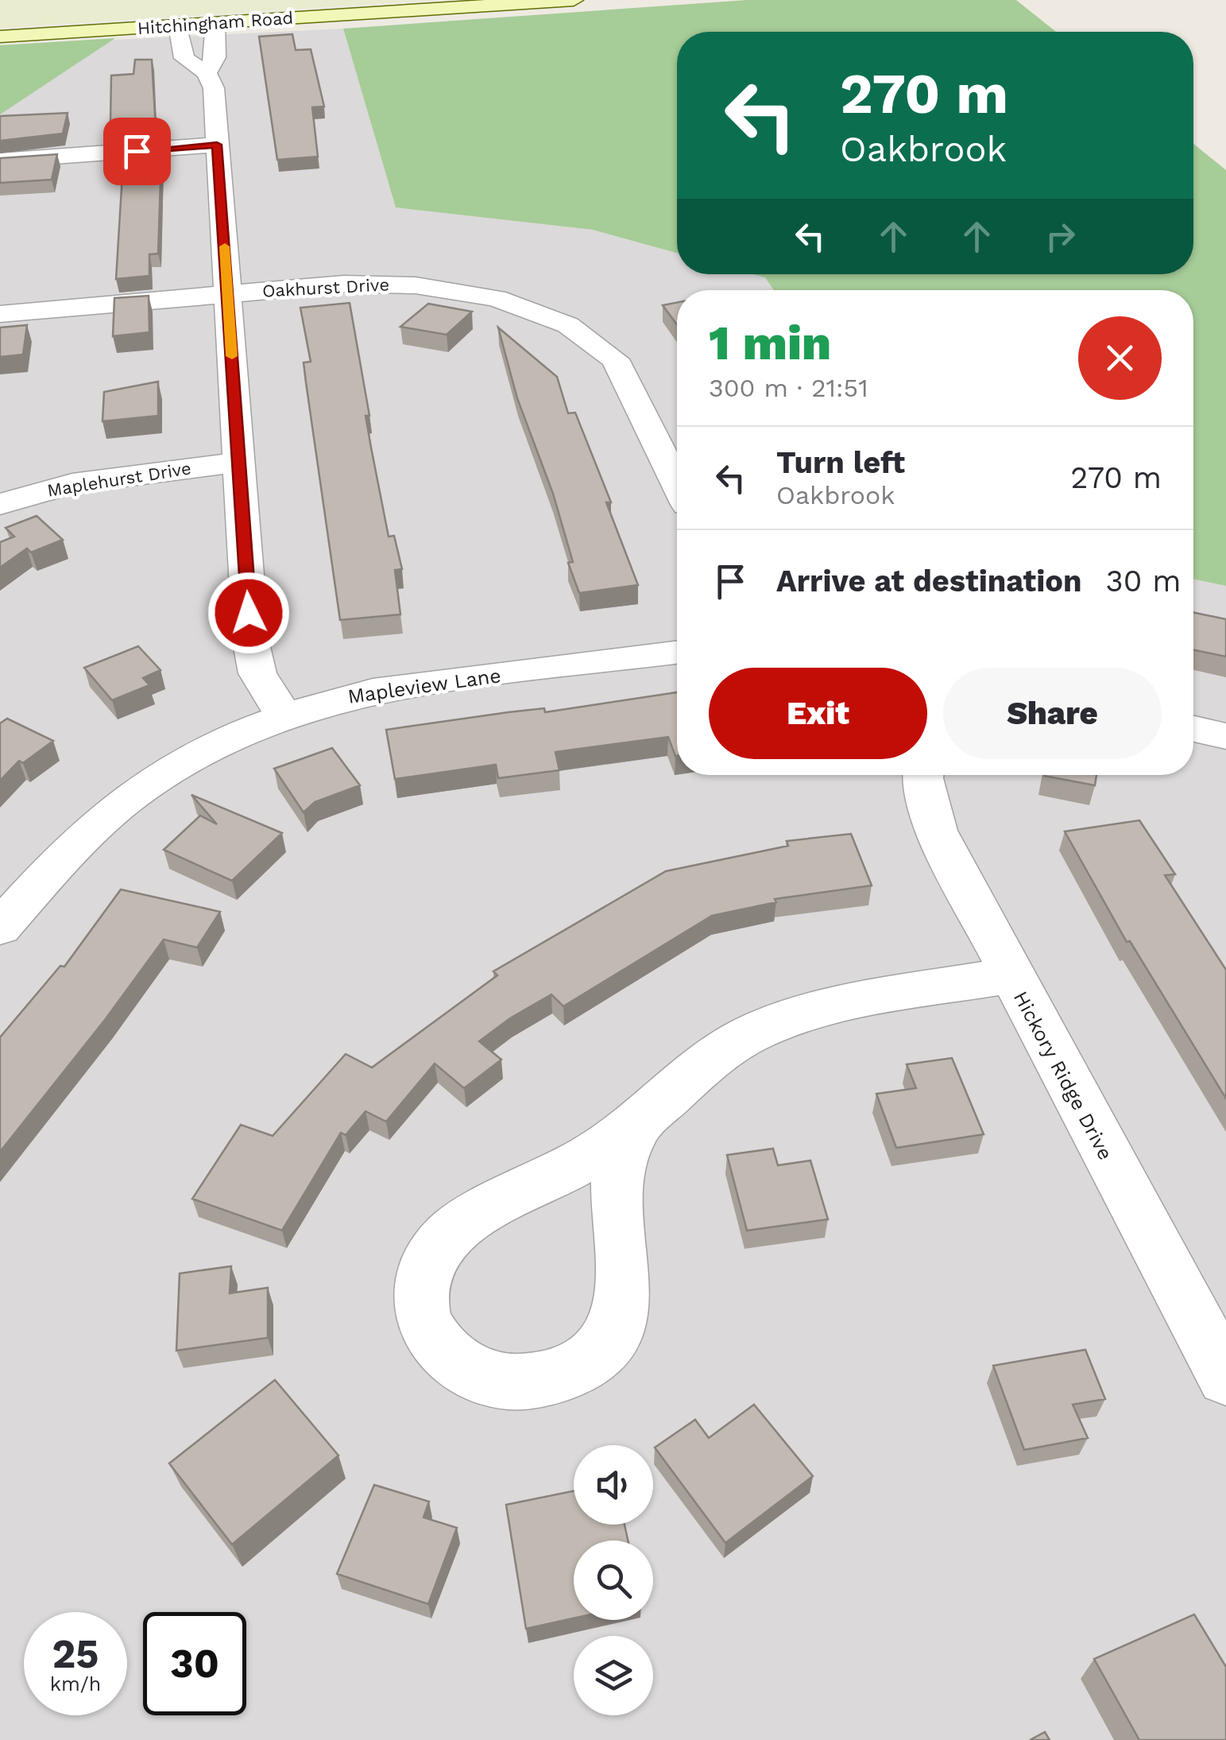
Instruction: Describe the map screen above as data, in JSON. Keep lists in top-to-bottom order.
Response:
{
  "streets": {
    "street": [
      "Hitchingham Road",
      "Oakhurst Drive",
      "Maplehurst Drive",
      "Mapleview Lane",
      "Hickory Ridge Drive"
    ]
  },
  "page": {
    "turn": ["270 m", "Oakbrook"],
    "heading": ["1 min", "300 m · 21:51"],
    "list": [
      {
        "name": "Turn left",
        "note": "Oakbrook",
        "value": "270 m"
      },
      {
        "name": "Arrive at destination",
        "value": "30 m"
      }
    ],
    "buttons": ["Exit", "Share"],
    "speed": "25 km/h",
    "limit": "30"
  }
}
